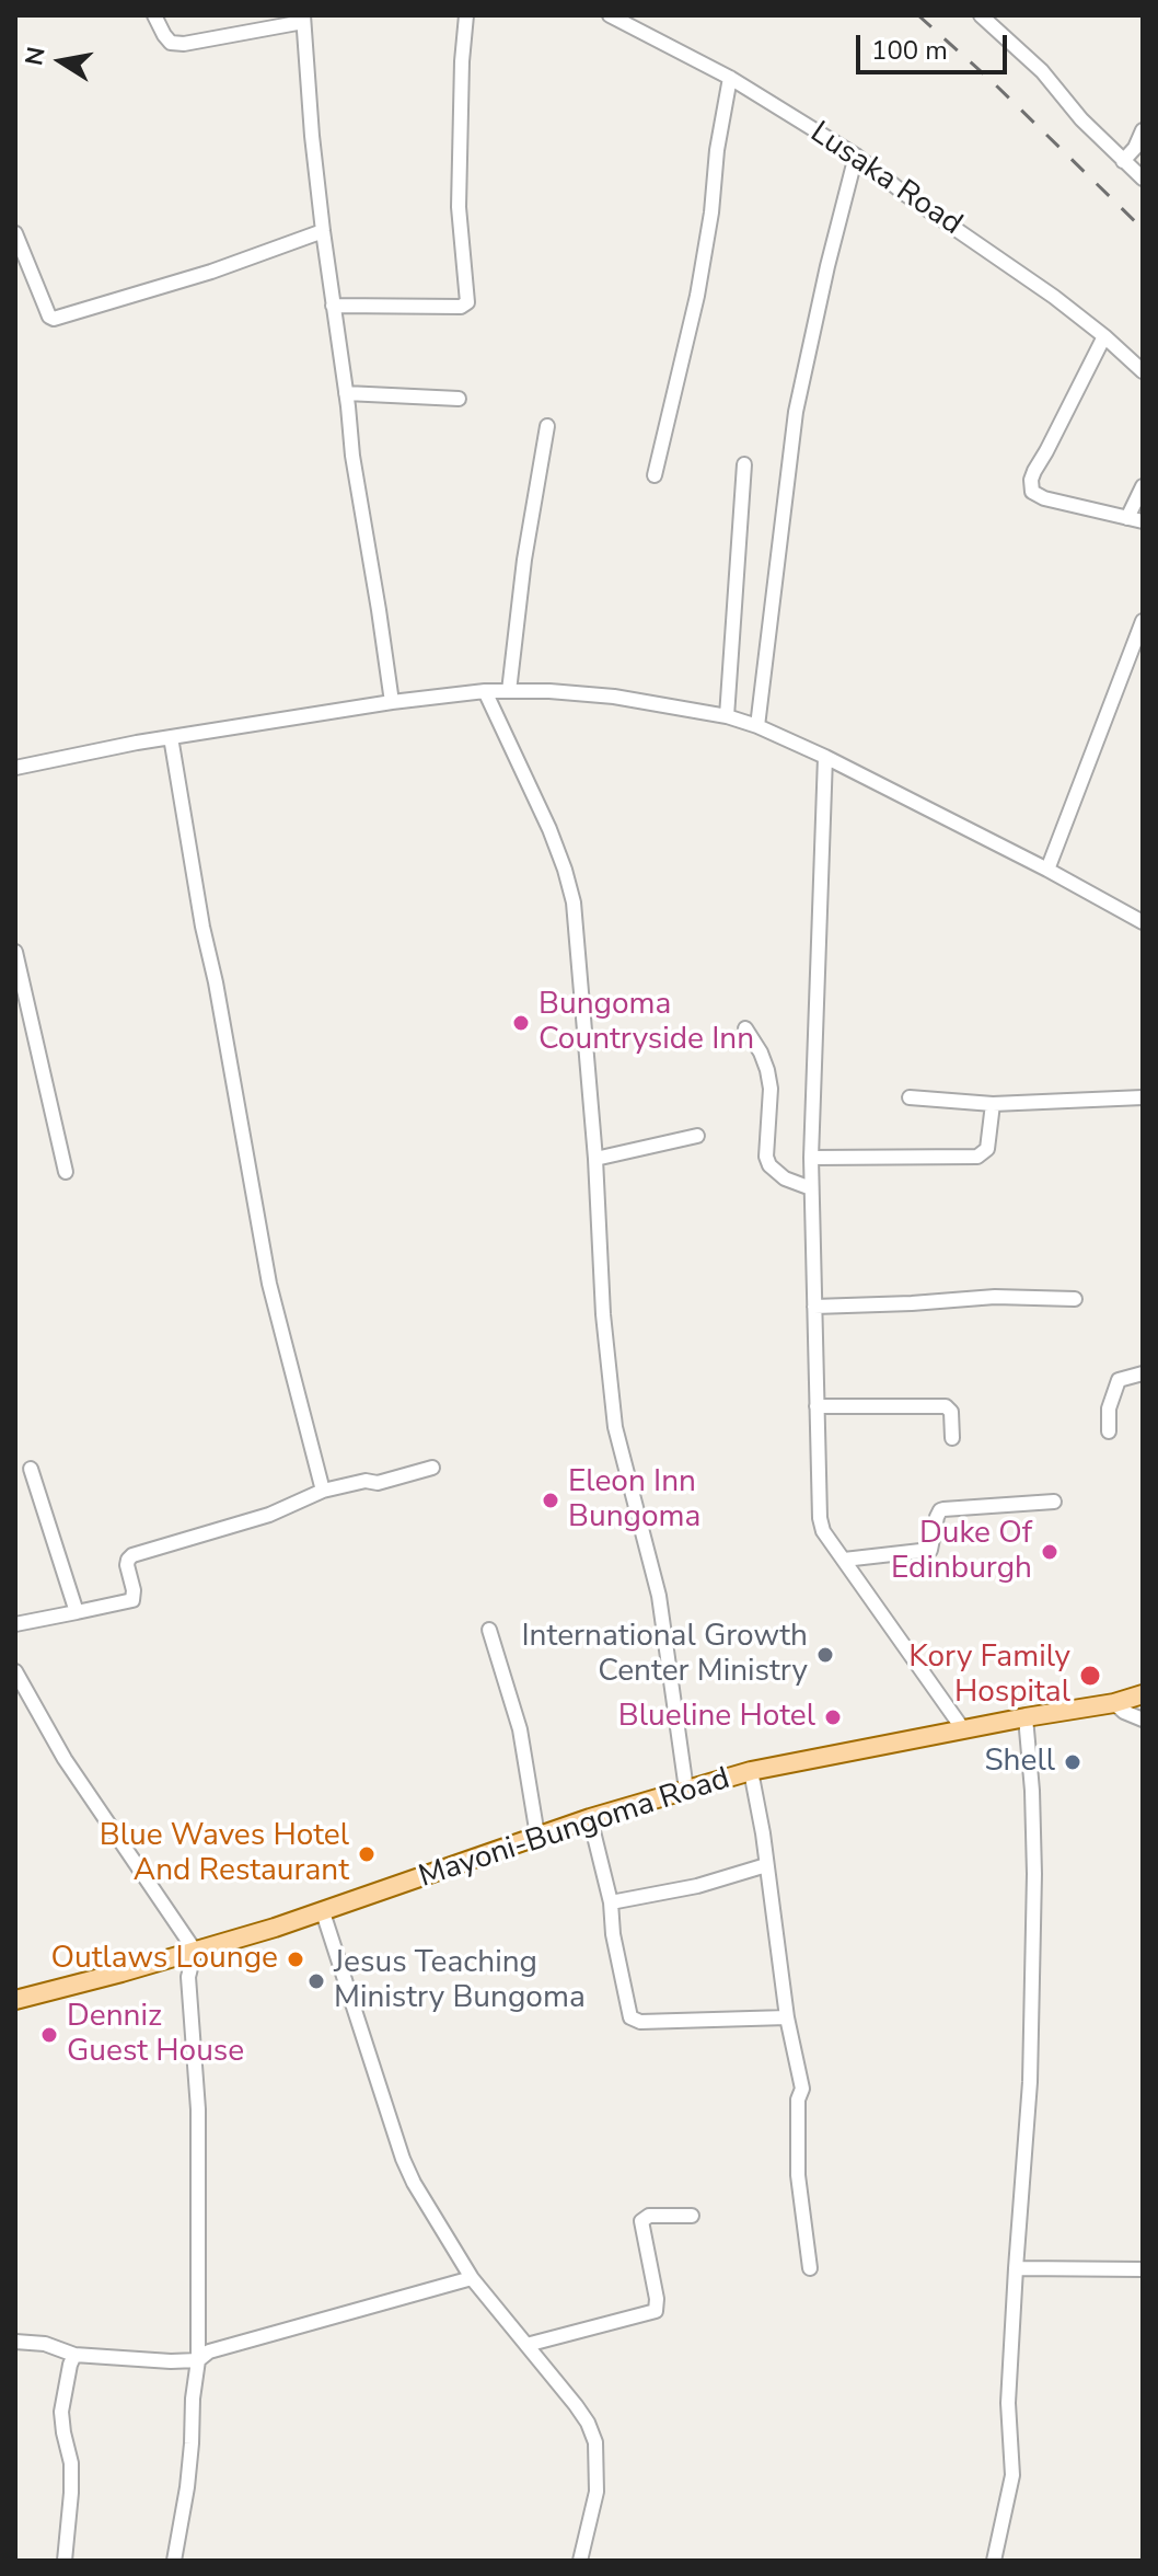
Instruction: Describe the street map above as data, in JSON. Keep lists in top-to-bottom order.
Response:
{
  "streets": {
    "main road": ["Mayoni-Bungoma Road"],
    "street": ["Lusaka Road"]
  },
  "places": [
    "Bungoma Countryside Inn",
    "Eleon Inn Bungoma",
    "Duke Of Edinburgh",
    "International Growth Center Ministry",
    "Kory Family Hospital",
    "Blueline Hotel",
    "Shell",
    "Blue Waves Hotel And Restaurant",
    "Outlaws Lounge",
    "Jesus Teaching Ministry Bungoma",
    "Denniz Guest House"
  ],
  "scale_bar": "100 m",
  "north": "left"
}
